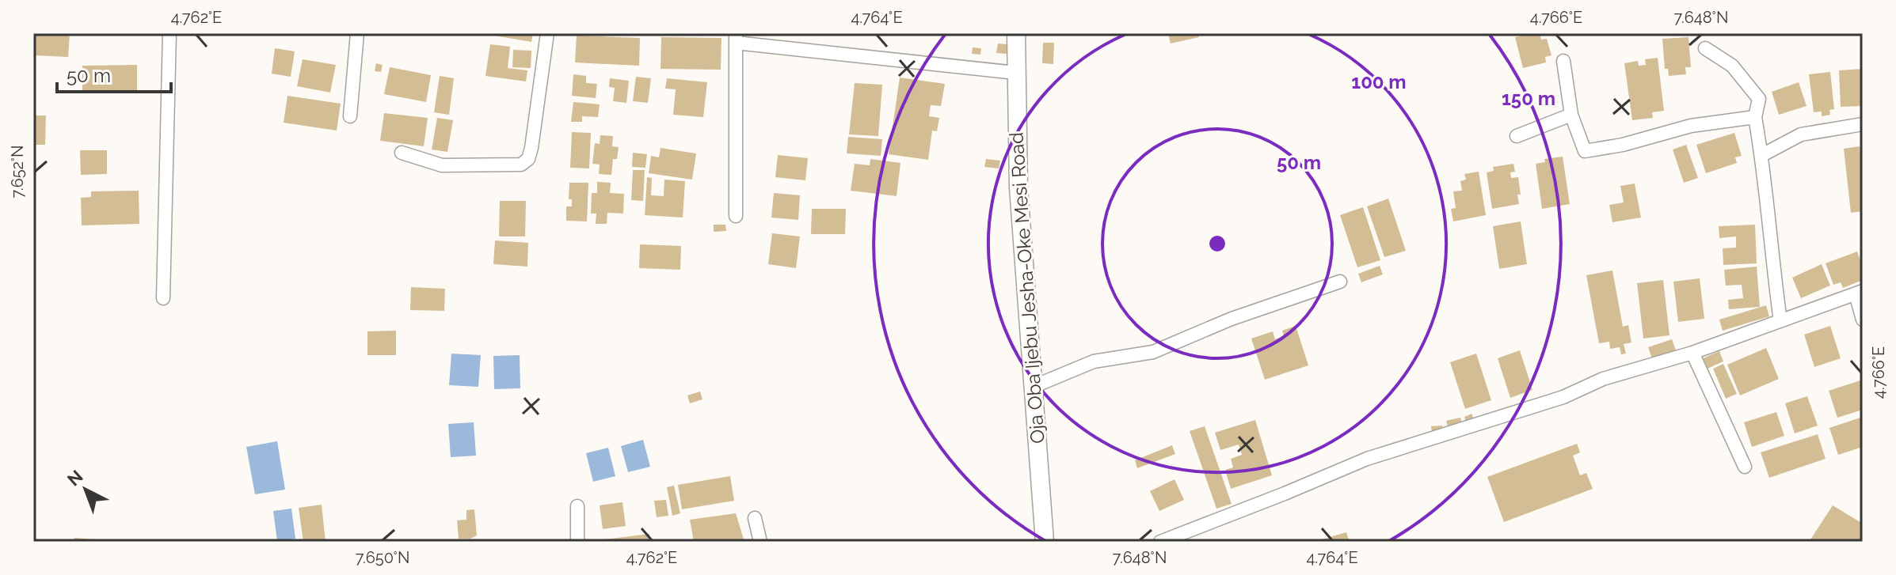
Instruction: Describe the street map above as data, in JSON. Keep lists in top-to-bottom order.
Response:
{
  "streets": {
    "main road": ["Oja Oba Ijebu Jesha-Oke Mesi Road"]
  },
  "scale_bar": "50 m",
  "north": "top left",
  "coordinates": [
    "4.762°E",
    "4.764°E",
    "4.766°E",
    "7.648°N",
    "7.652°N",
    "7.650°N"
  ],
  "rings": ["100 m", "150 m", "50 m"]
}
